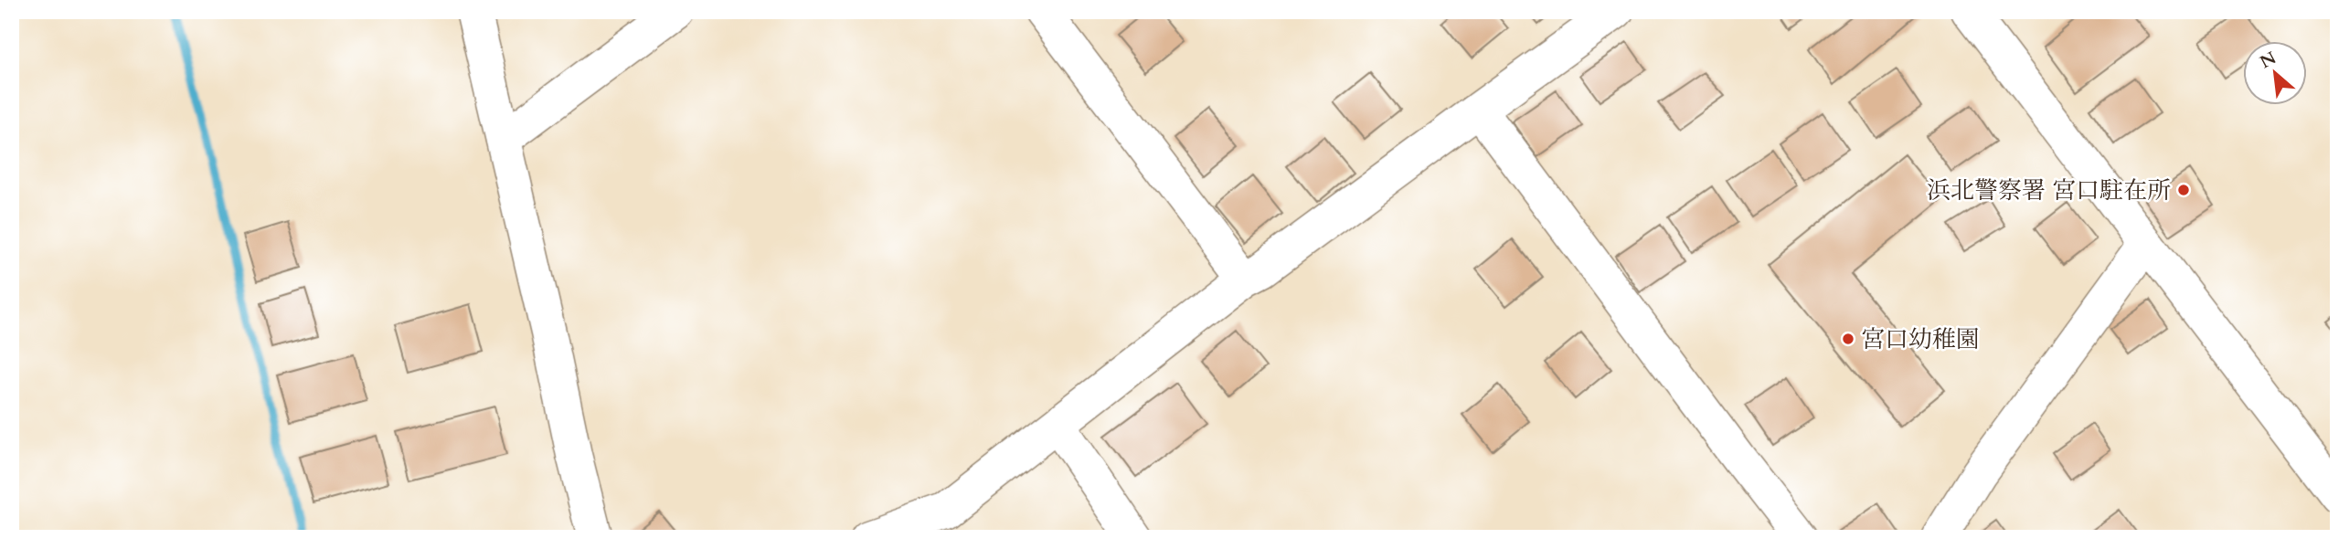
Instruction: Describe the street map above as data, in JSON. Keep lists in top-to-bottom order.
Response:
{
  "places": ["浜北警察署 宮口駐在所", "宮口幼稚園"],
  "north": "top left"
}
